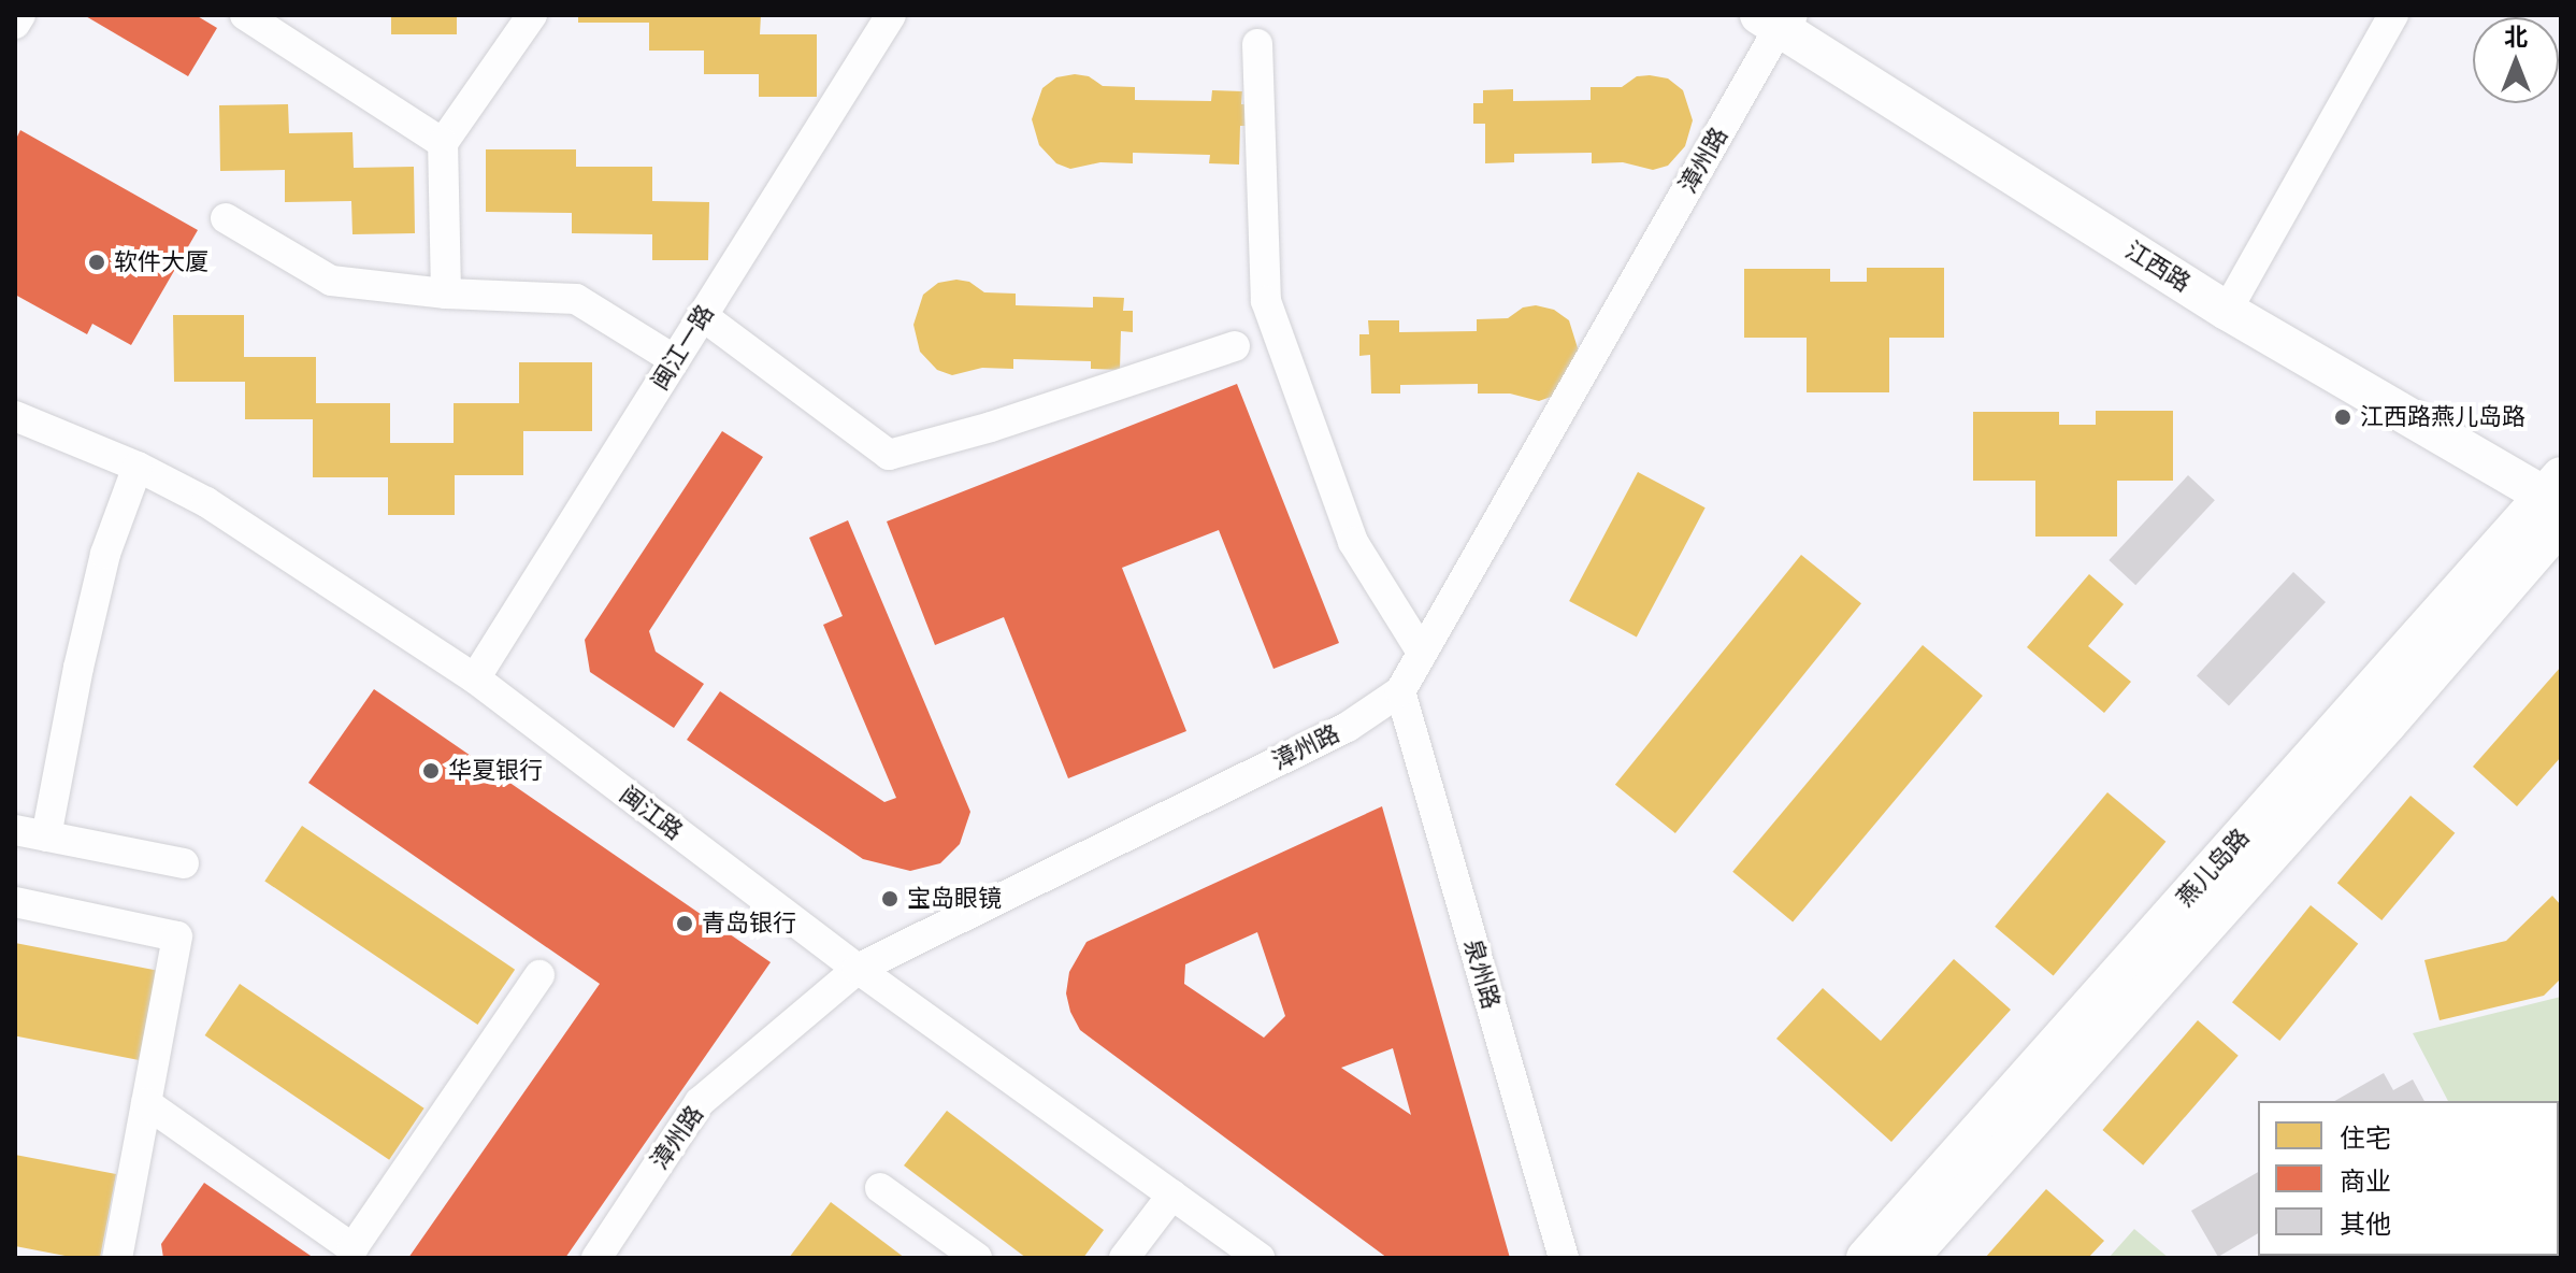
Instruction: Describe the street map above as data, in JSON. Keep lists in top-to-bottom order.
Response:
{
  "streets": {
    "main road": ["江西路", "燕儿岛路"],
    "street": [
      "漳州路",
      "闽江一路",
      "闽江路",
      "泉州路"
    ]
  },
  "crossings": [
    ["漳州路", "江西路"],
    ["漳州路", "闽江路"],
    ["漳州路", "泉州路"],
    ["江西路", "燕儿岛路"],
    ["闽江一路", "闽江路"]
  ],
  "places": [
    "软件大厦",
    "江西路燕儿岛路",
    "华夏银行",
    "宝岛眼镜",
    "青岛银行"
  ],
  "legend": ["住宅", "商业", "其他"],
  "north": "top"
}
